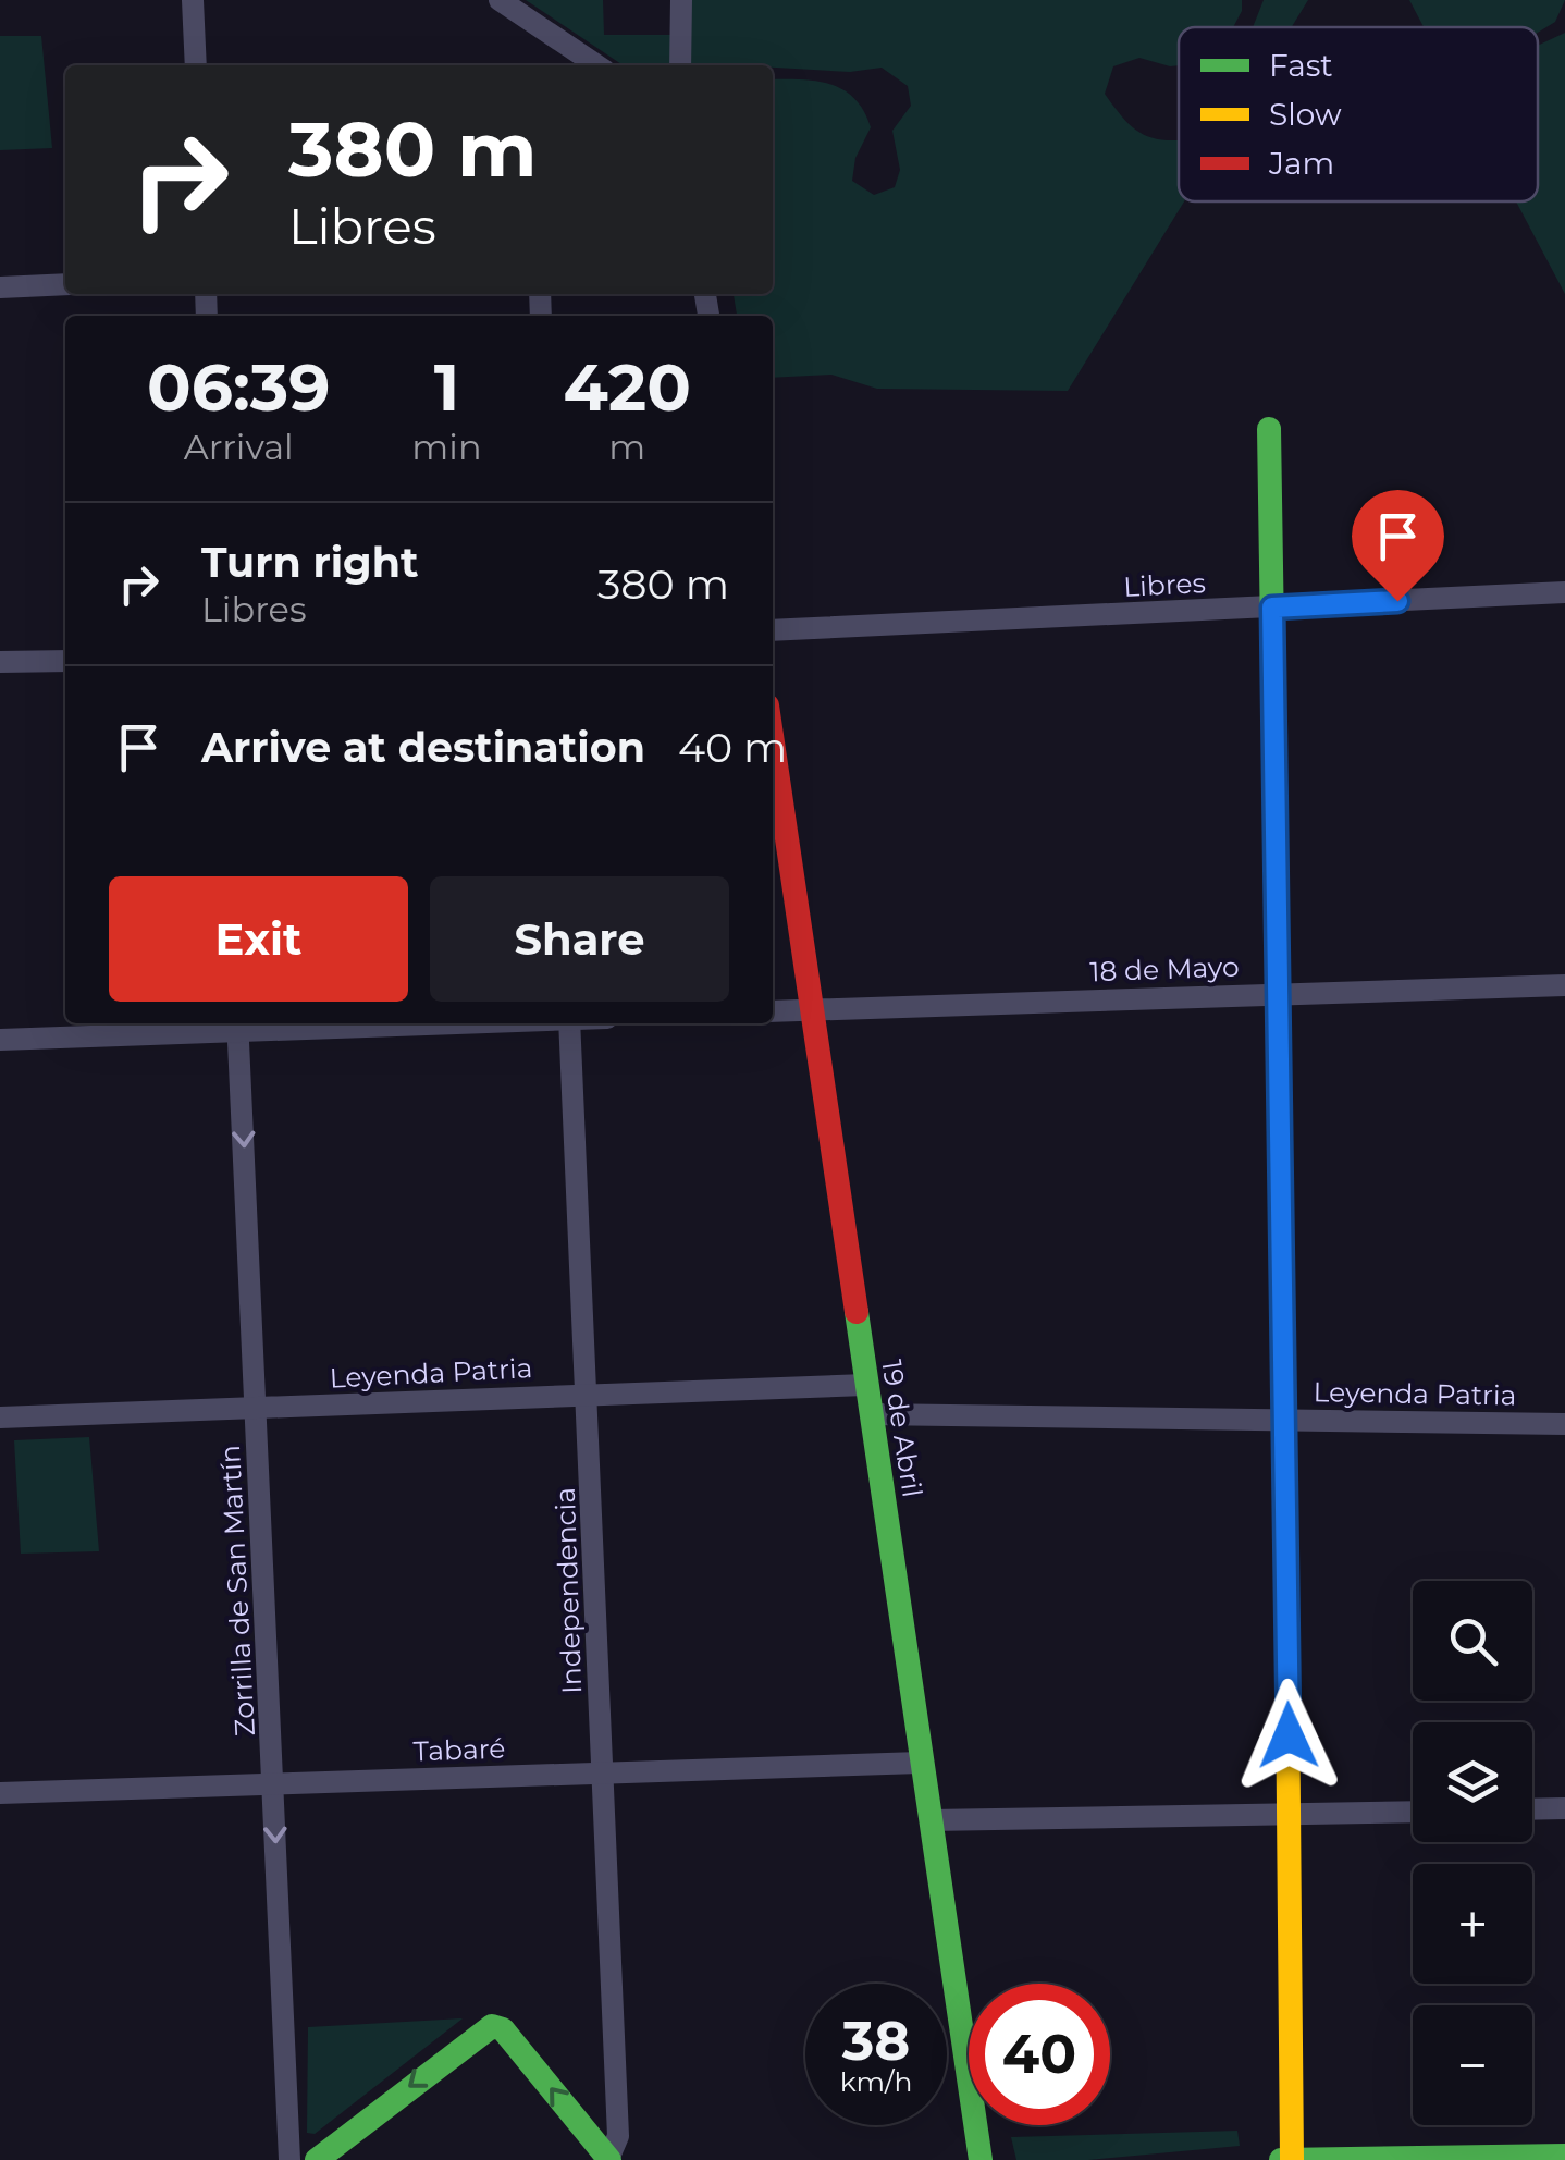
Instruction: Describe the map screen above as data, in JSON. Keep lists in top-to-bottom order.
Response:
{
  "streets": {
    "street": [
      "Libres",
      "18 de Mayo",
      "Leyenda Patria",
      "19 de Abril",
      "Zorrilla de San Martín",
      "Independencia",
      "Tabaré"
    ]
  },
  "crossings": [
    ["18 de Mayo", "19 de Abril"],
    ["Leyenda Patria", "19 de Abril"],
    ["Leyenda Patria", "Zorrilla de San Martín"],
    ["Leyenda Patria", "Independencia"],
    ["19 de Abril", "Tabaré"],
    ["Zorrilla de San Martín", "Tabaré"],
    ["Independencia", "Tabaré"]
  ],
  "one_way": ["Zorrilla de San Martín"],
  "legend": ["Fast", "Slow", "Jam"],
  "page": {
    "turn": ["380 m", "Libres"],
    "eta": [
      "06:39",
      "Arrival",
      "1",
      "min",
      "420",
      "m"
    ],
    "list": [
      {
        "name": "Turn right",
        "note": "Libres",
        "value": "380 m"
      },
      {
        "name": "Arrive at destination",
        "value": "40 m"
      }
    ],
    "buttons": ["Exit", "Share"],
    "map_buttons": ["+", "−"],
    "speed": "38 km/h",
    "limit": "40"
  }
}
